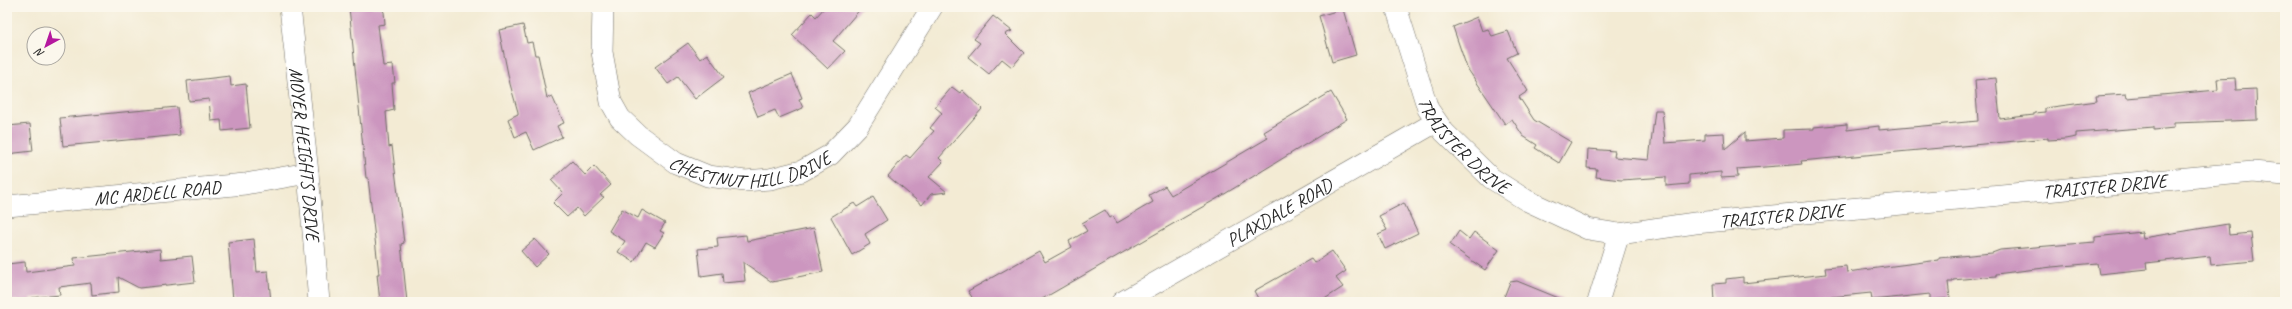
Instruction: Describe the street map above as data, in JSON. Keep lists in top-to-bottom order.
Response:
{
  "streets": {
    "street": [
      "TRAISTER DRIVE",
      "CHESTNUT HILL DRIVE",
      "MOYER HEIGHTS DRIVE",
      "MC ARDELL ROAD",
      "PLAXDALE ROAD"
    ]
  },
  "crossings": [
    ["TRAISTER DRIVE", "PLAXDALE ROAD"],
    ["MOYER HEIGHTS DRIVE", "MC ARDELL ROAD"]
  ],
  "north": "bottom left"
}
